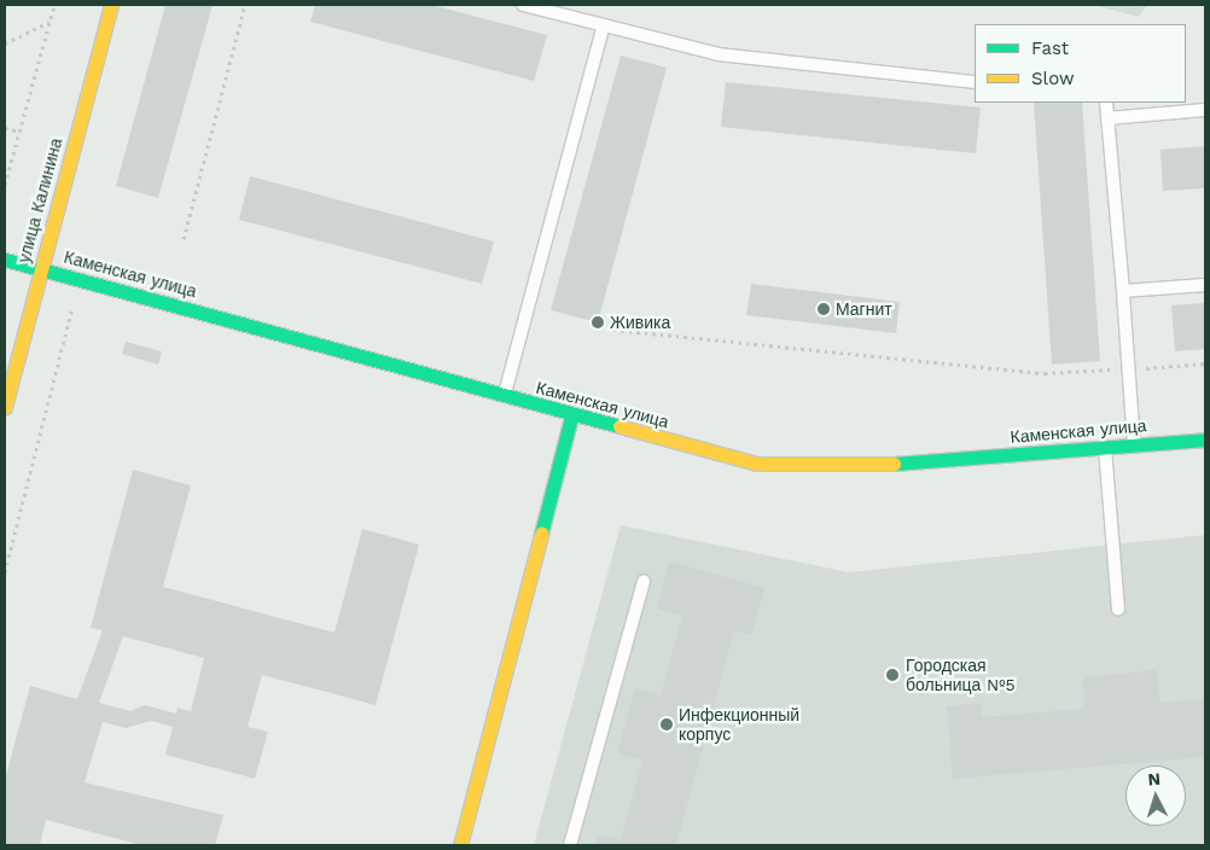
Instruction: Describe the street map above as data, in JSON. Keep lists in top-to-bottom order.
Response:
{
  "streets": {
    "street": ["улица Калинина", "Каменская улица"]
  },
  "crossings": [
    ["улица Калинина", "Каменская улица"]
  ],
  "places": [
    "Магнит",
    "Живика",
    "Городская больница №5",
    "Инфекционный корпус"
  ],
  "legend": ["Fast", "Slow"],
  "north": "top"
}
